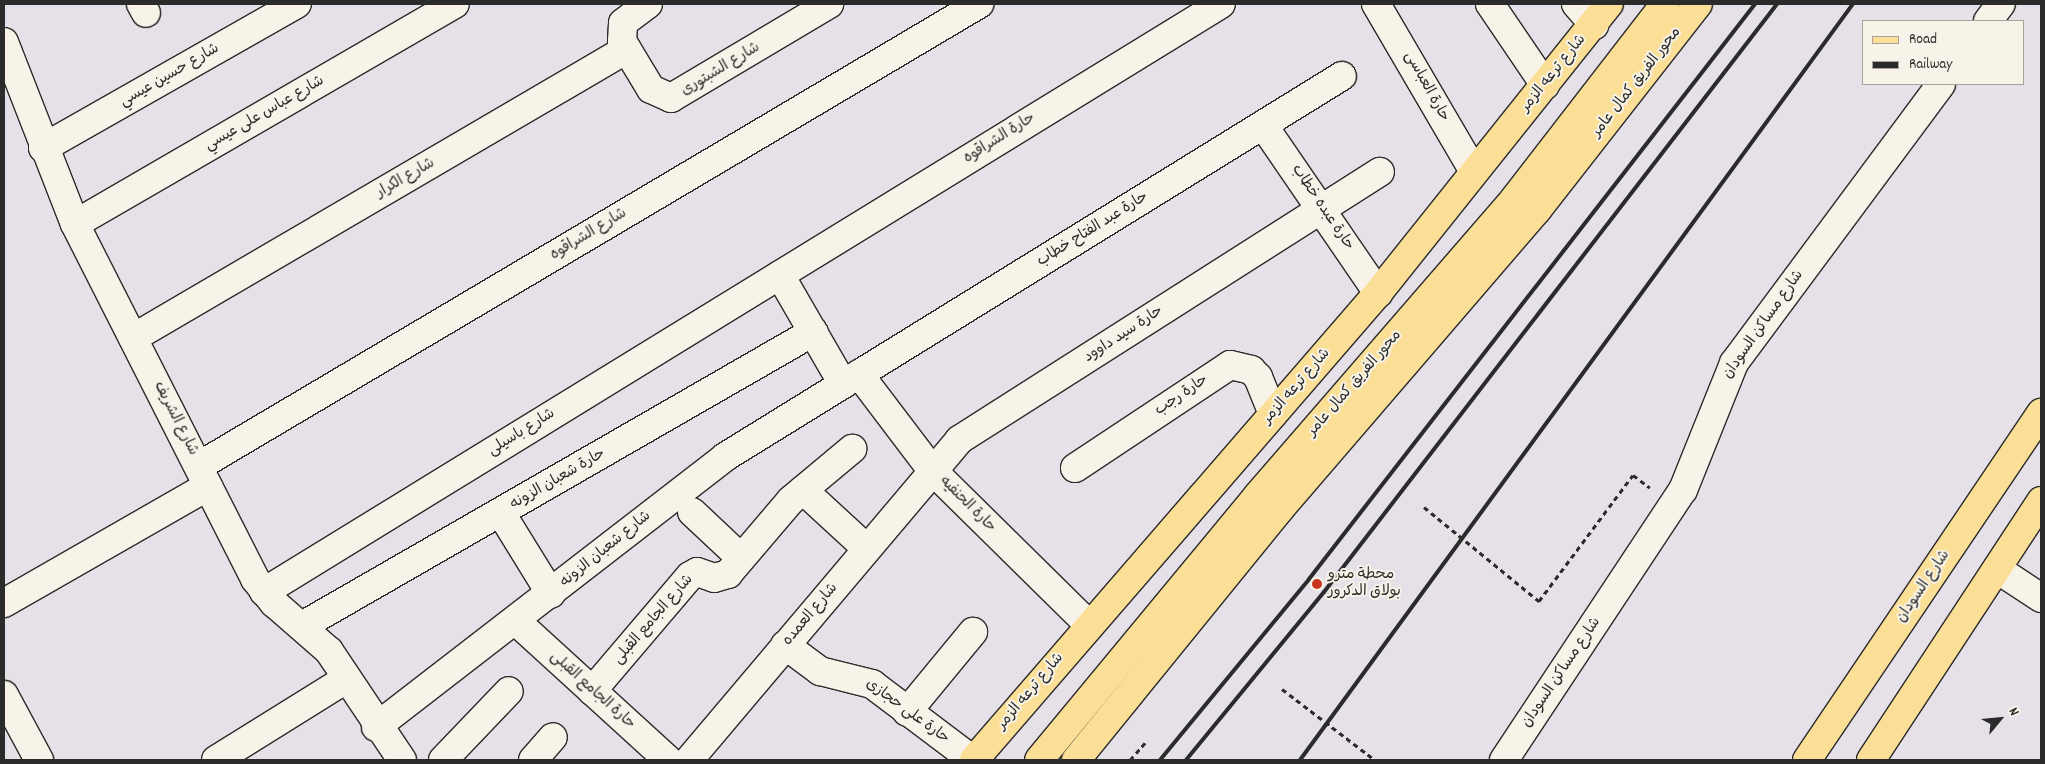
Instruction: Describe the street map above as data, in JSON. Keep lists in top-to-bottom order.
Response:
{
  "streets": {
    "main road": ["شارع ترعه الزمر", "محور الفريق كمال عامر", "شارع السودان"],
    "street": [
      "شارع الشبتورى",
      "شارع حسين عيسي",
      "حارة العباسى",
      "شارع عباس على عيسي",
      "حارة الشراقوه",
      "شارع الكرار",
      "حارة عبده خطاب",
      "حارة عبد الفتاح خطاب",
      "شارع الشراقوه",
      "شارع مساكن السودان",
      "حارة سيد داوود",
      "حارة رجب",
      "شارع الشريف",
      "شارع باسيلى",
      "حارة شعبان الزونه",
      "حارة الحنفيه",
      "شارع شعبان الزونه",
      "شارع العمده",
      "شارع الجامع القبلى",
      "حارة الجامع القبلى",
      "حارة على حجازى"
    ]
  },
  "crossings": [
    ["شارع الشبتورى", "شارع الكرار"],
    ["شارع ترعه الزمر", "حارة العباسى"],
    ["شارع ترعه الزمر", "حارة عبده خطاب"],
    ["شارع ترعه الزمر", "حارة رجب"],
    ["شارع ترعه الزمر", "حارة الحنفيه"],
    ["شارع ترعه الزمر", "حارة على حجازى"],
    ["شارع حسين عيسي", "شارع الشريف"],
    ["شارع عباس على عيسي", "شارع الشريف"],
    ["حارة الشراقوه", "شارع باسيلى"],
    ["حارة الشراقوه", "حارة الحنفيه"],
    ["شارع الكرار", "شارع الشريف"],
    ["حارة عبده خطاب", "حارة عبد الفتاح خطاب"],
    ["حارة عبده خطاب", "حارة سيد داوود"],
    ["حارة عبد الفتاح خطاب", "حارة الحنفيه"],
    ["حارة عبد الفتاح خطاب", "شارع شعبان الزونه"],
    ["شارع الشراقوه", "شارع الشريف"],
    ["حارة سيد داوود", "حارة الحنفيه"],
    ["حارة سيد داوود", "شارع العمده"],
    ["شارع الشريف", "شارع باسيلى"],
    ["شارع الشريف", "حارة شعبان الزونه"],
    ["شارع الشريف", "شارع شعبان الزونه"],
    ["شارع باسيلى", "حارة الحنفيه"],
    ["حارة شعبان الزونه", "حارة الحنفيه"],
    ["حارة الحنفيه", "شارع شعبان الزونه"],
    ["حارة الحنفيه", "شارع العمده"],
    ["شارع شعبان الزونه", "حارة الجامع القبلى"],
    ["شارع العمده", "حارة على حجازى"],
    ["شارع الجامع القبلى", "حارة الجامع القبلى"]
  ],
  "places": ["محطة مترو بولاق الدكرور"],
  "legend": ["Road", "Railway"],
  "north": "top right"
}
